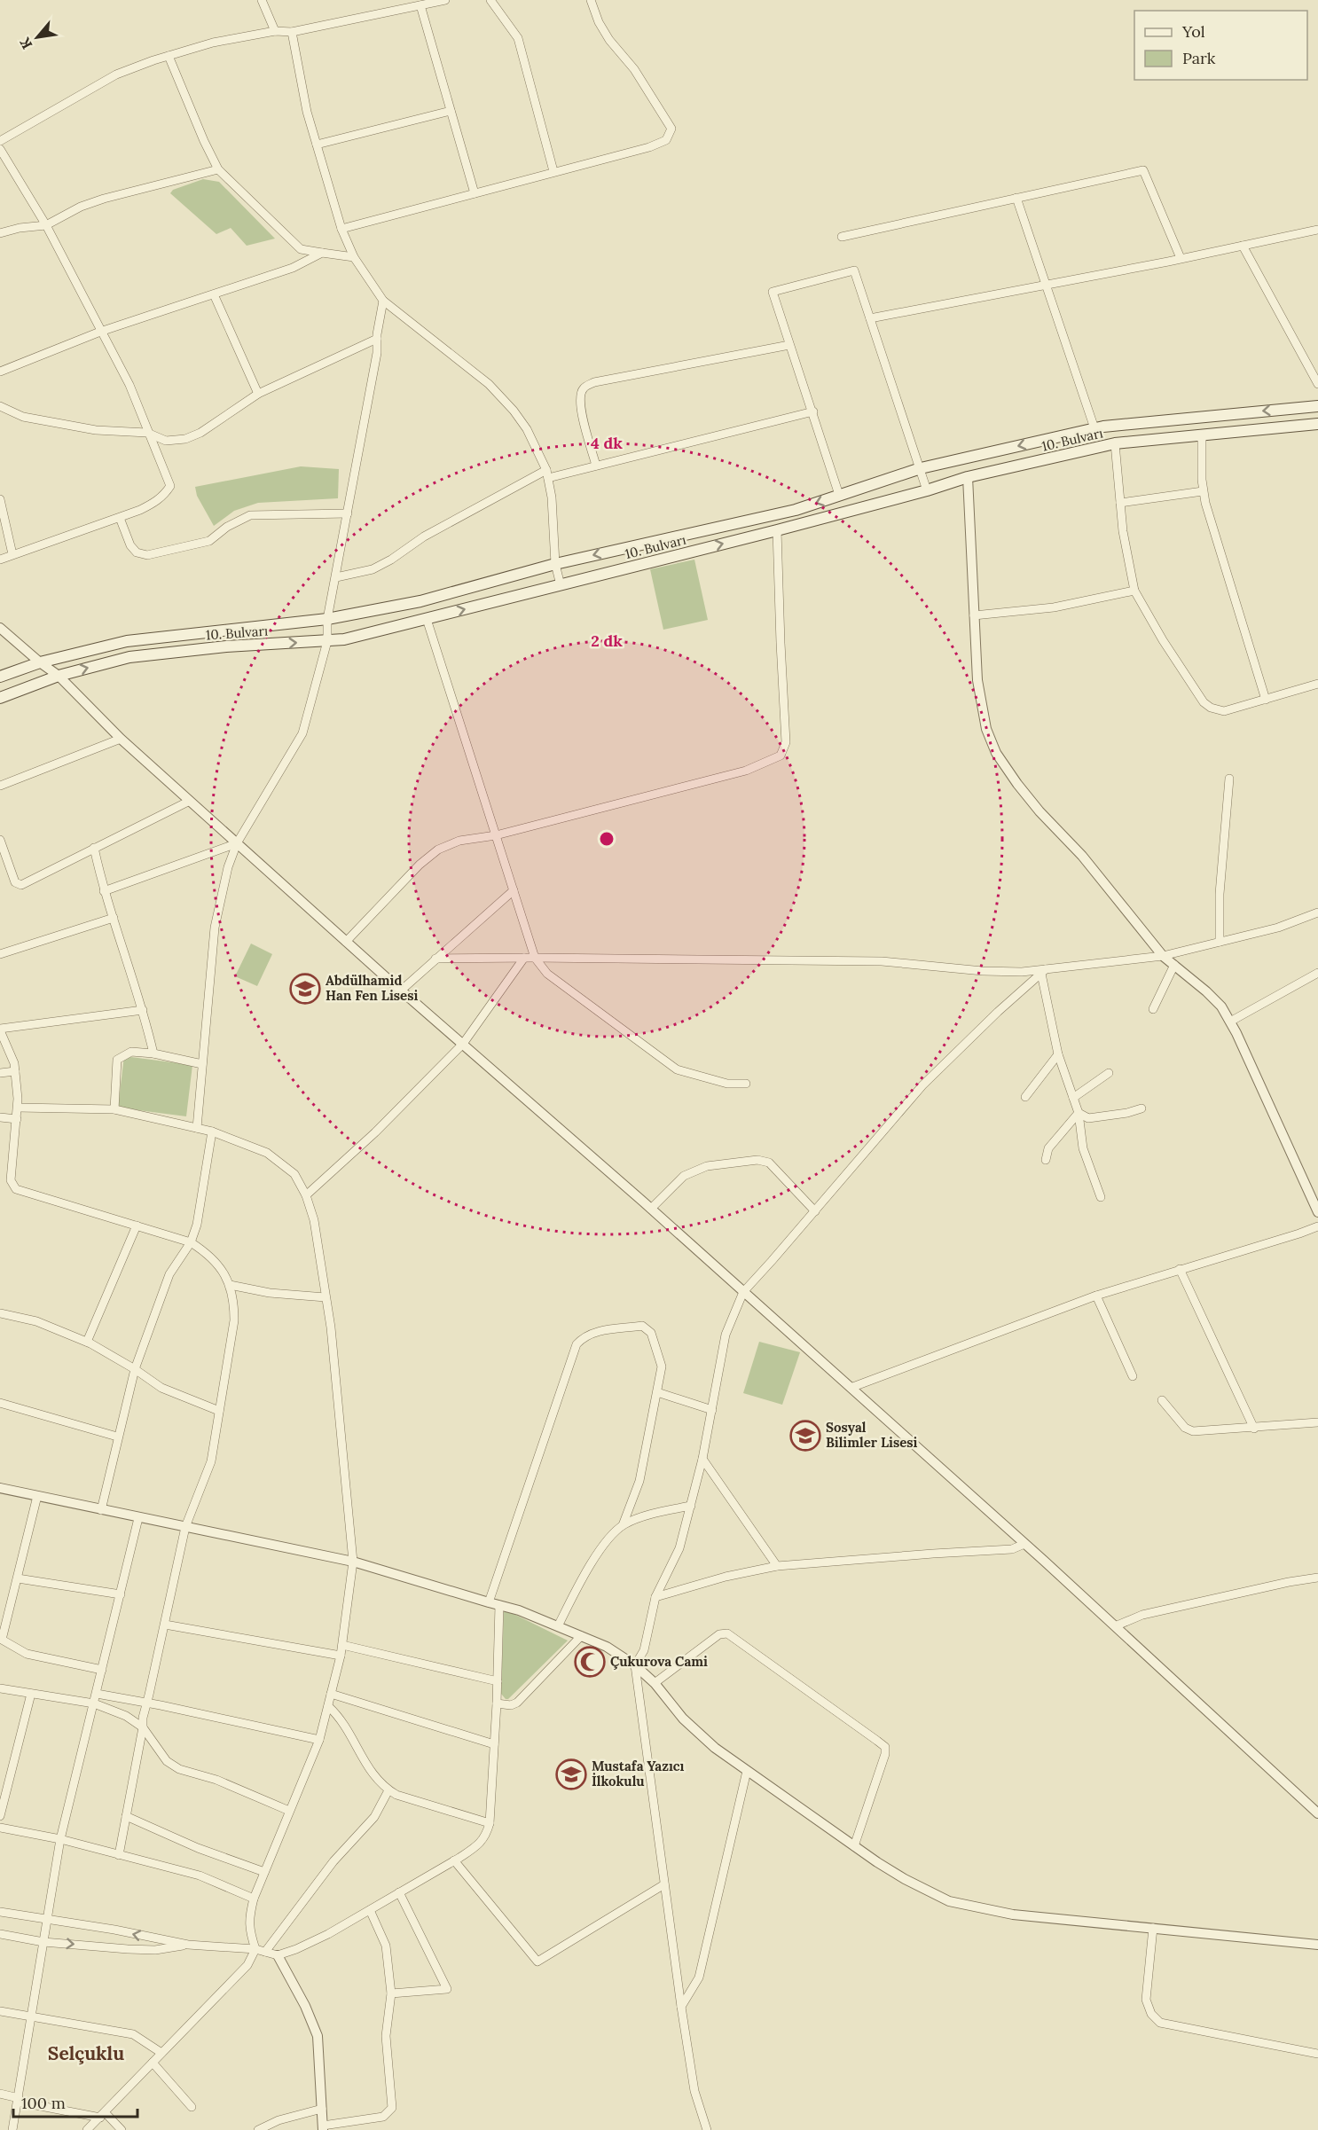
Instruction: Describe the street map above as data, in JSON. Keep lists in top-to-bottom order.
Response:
{
  "streets": {
    "main road": ["10. Bulvarı"]
  },
  "districts": ["Selçuklu"],
  "places": {
    "school or university": ["Abdülhamid Han Fen Lisesi", "Sosyal Bilimler Lisesi", "Mustafa Yazıcı İlkokulu"],
    "mosque": ["Çukurova Cami"]
  },
  "legend": ["Yol", "Park"],
  "scale_bar": "100 m",
  "north": "bottom left",
  "rings": ["4 dk", "2 dk"]
}
